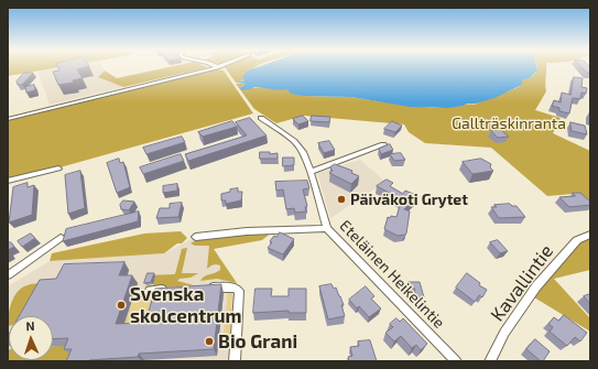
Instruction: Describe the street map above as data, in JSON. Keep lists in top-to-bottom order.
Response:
{
  "streets": {
    "street": ["Eteläinen Heikelintie", "Kavallintie"]
  },
  "parks": ["Gallträskinranta"],
  "places": ["Päiväkoti Grytet", "Svenska skolcentrum", "Bio Grani"],
  "north": "top"
}
